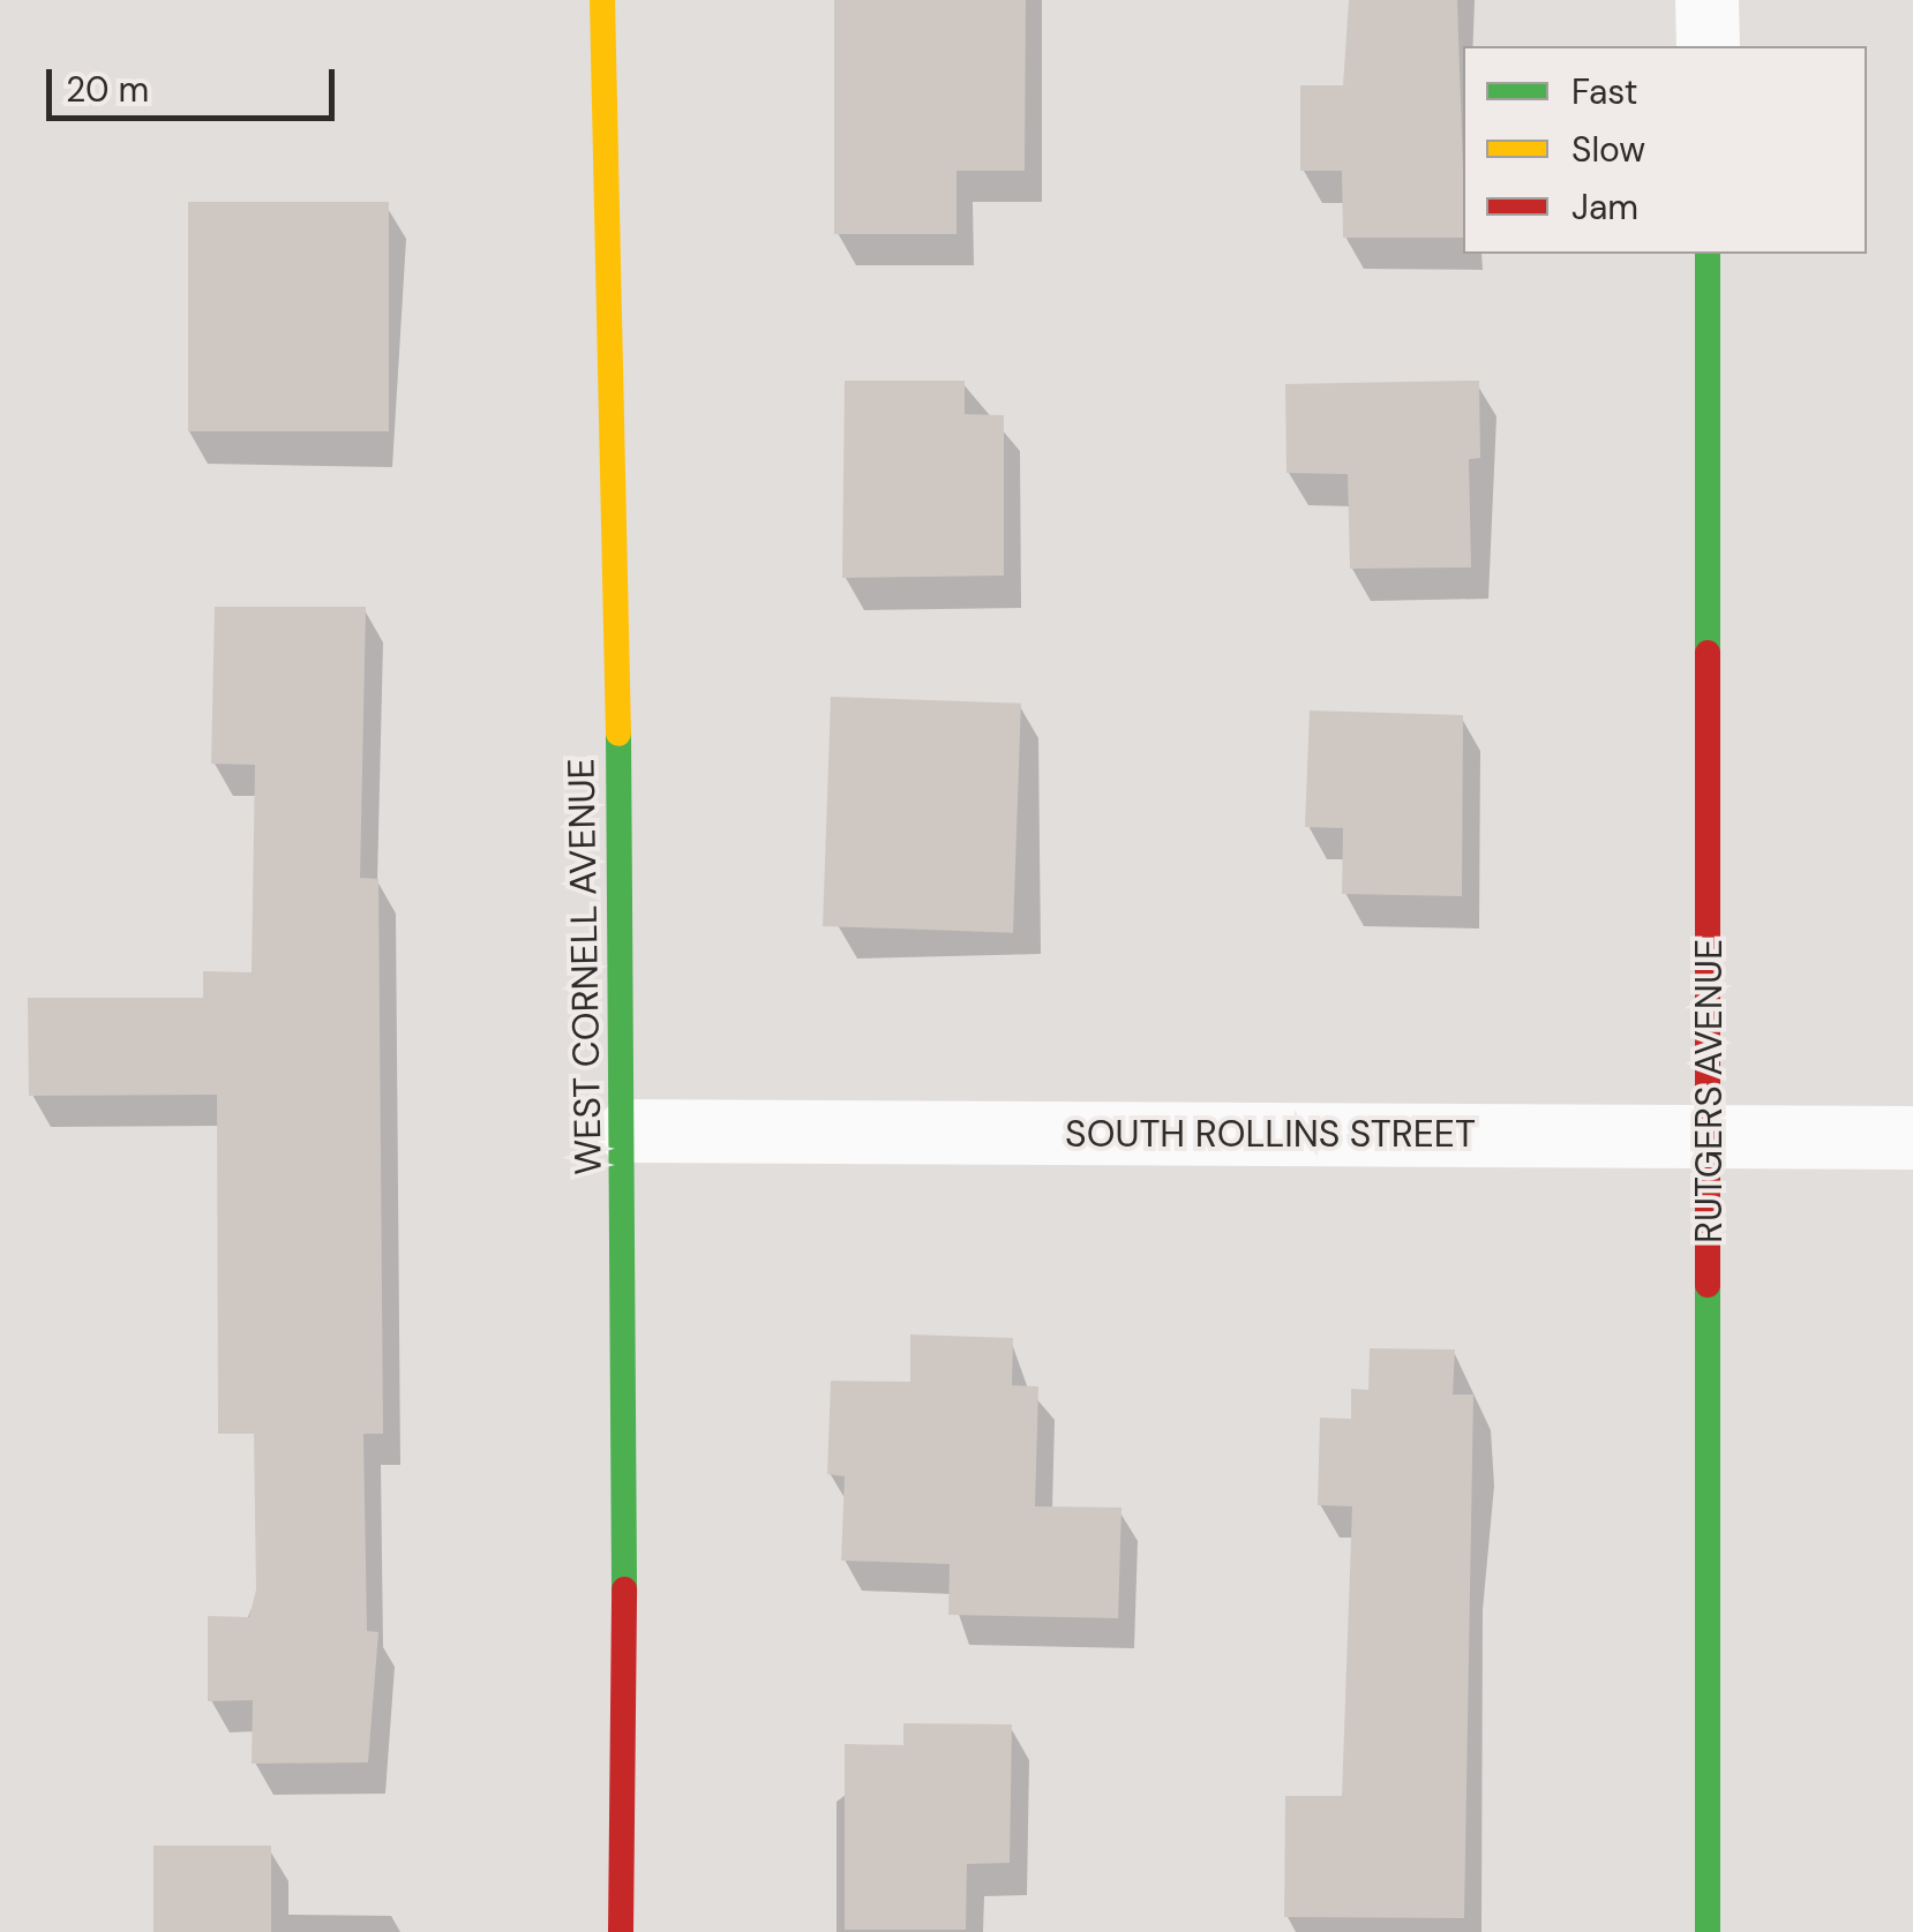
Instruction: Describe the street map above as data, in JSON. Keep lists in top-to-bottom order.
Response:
{
  "streets": {
    "street": ["WEST CORNELL AVENUE", "RUTGERS AVENUE", "SOUTH ROLLINS STREET"]
  },
  "crossings": [
    ["WEST CORNELL AVENUE", "SOUTH ROLLINS STREET"],
    ["RUTGERS AVENUE", "SOUTH ROLLINS STREET"]
  ],
  "legend": ["Fast", "Slow", "Jam"],
  "scale_bar": "20 m"
}
